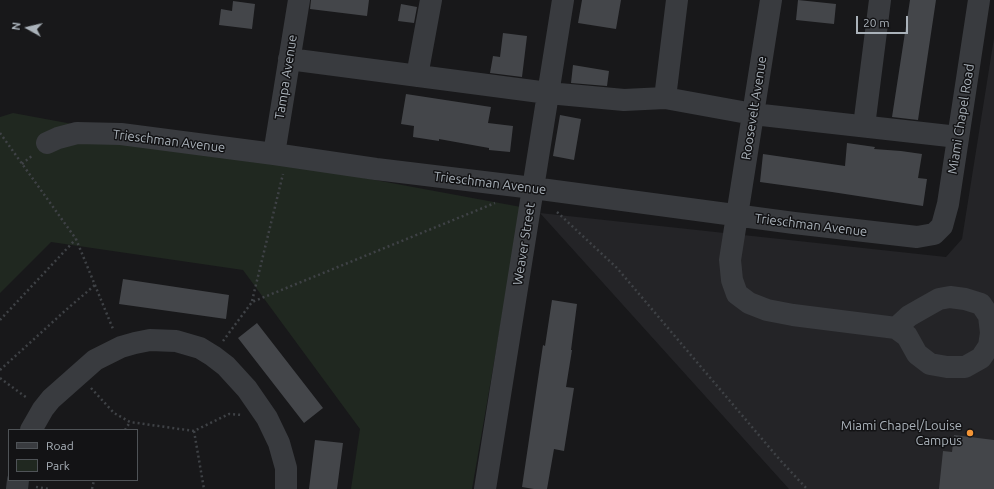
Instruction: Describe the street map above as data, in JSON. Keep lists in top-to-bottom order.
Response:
{
  "streets": {
    "street": [
      "Tampa Avenue",
      "Roosevelt Avenue",
      "Miami Chapel Road",
      "Trieschman Avenue",
      "Weaver Street"
    ]
  },
  "crossings": [
    ["Tampa Avenue", "Trieschman Avenue"],
    ["Roosevelt Avenue", "Trieschman Avenue"],
    ["Miami Chapel Road", "Trieschman Avenue"],
    ["Trieschman Avenue", "Weaver Street"]
  ],
  "places": ["Miami Chapel/Louise Campus"],
  "legend": ["Road", "Park"],
  "scale_bar": "20 m",
  "north": "left"
}
